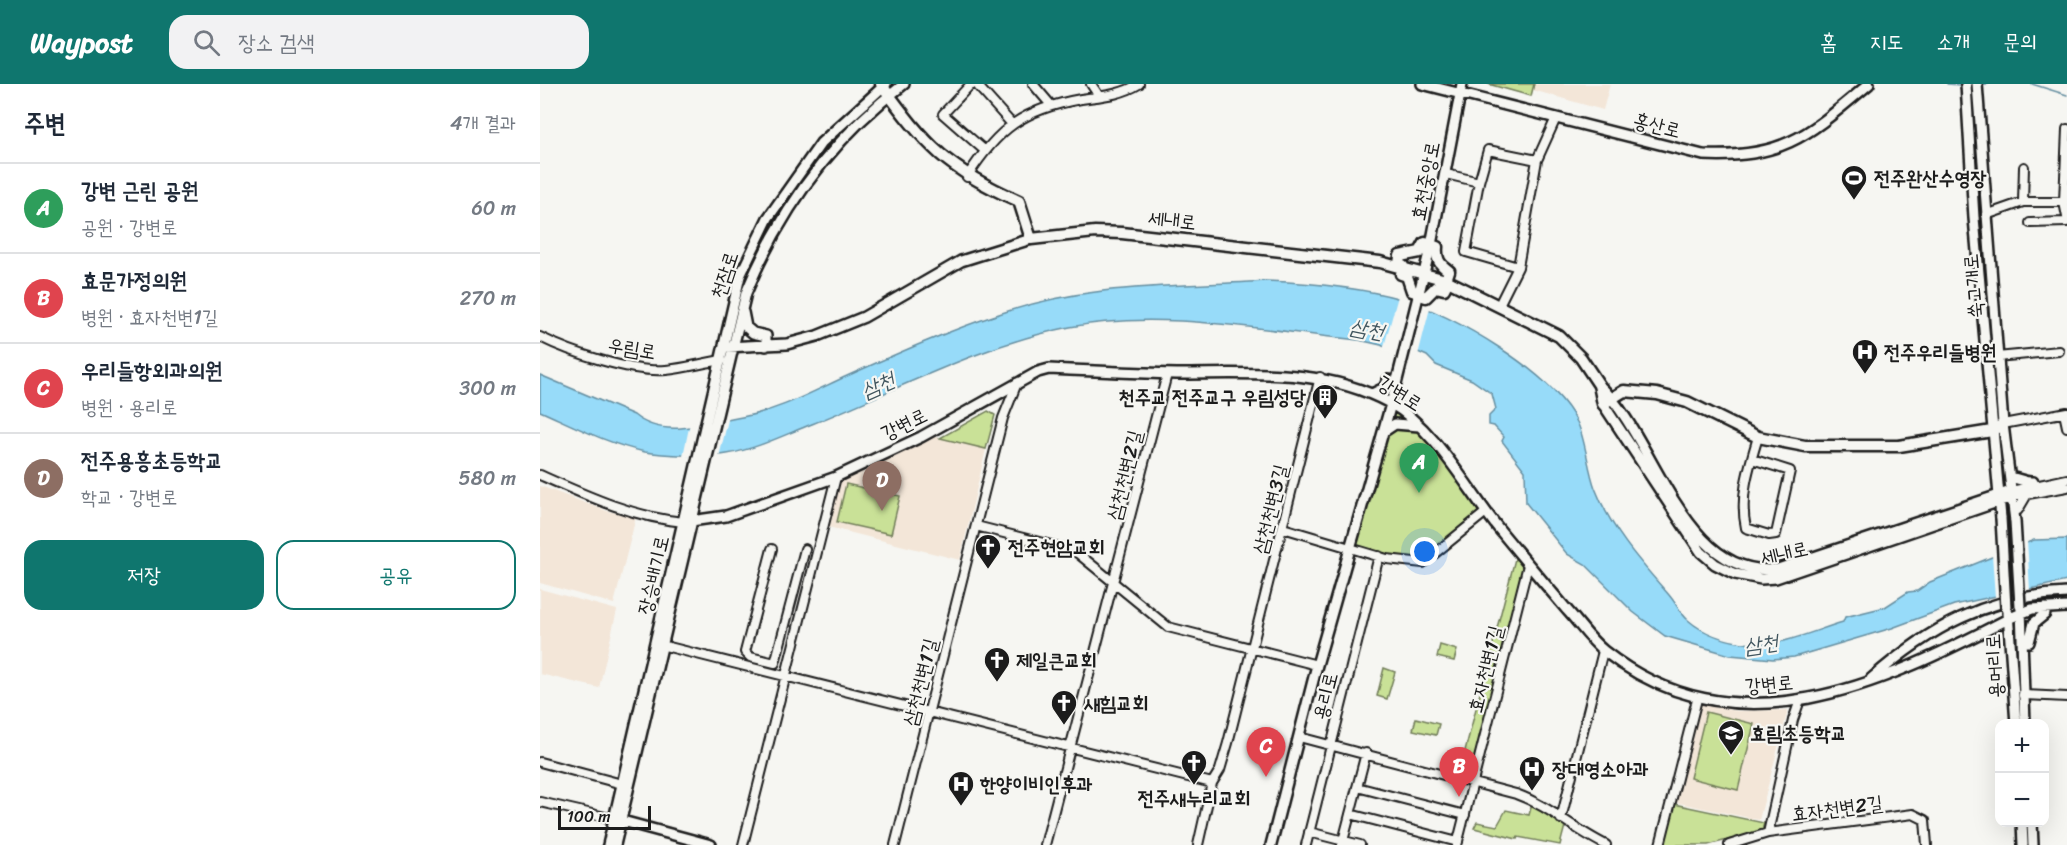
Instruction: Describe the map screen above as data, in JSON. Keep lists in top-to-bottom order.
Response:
{
  "streets": {
    "main road": ["세내로"],
    "street": [
      "홍산로",
      "효천중앙로",
      "천잠로",
      "쑥고개로",
      "우림로",
      "강변로",
      "삼천천변2길",
      "삼천천변3길",
      "장승배기로",
      "용머리로",
      "효자천변1길",
      "삼천천변1길",
      "용리로",
      "효자천변2길"
    ]
  },
  "crossings": [
    ["홍산로", "효천중앙로"],
    ["효천중앙로", "세내로"],
    ["효천중앙로", "용리로"],
    ["세내로", "천잠로"],
    ["세내로", "쑥고개로"],
    ["천잠로", "우림로"],
    ["천잠로", "강변로"],
    ["천잠로", "장승배기로"],
    ["쑥고개로", "용머리로"],
    ["강변로", "삼천천변2길"],
    ["강변로", "삼천천변3길"],
    ["강변로", "장승배기로"],
    ["강변로", "용머리로"],
    ["강변로", "효자천변1길"],
    ["강변로", "삼천천변1길"],
    ["강변로", "용리로"],
    ["삼천천변3길", "용리로"]
  ],
  "water": ["삼천"],
  "places": {
    "sports": ["전주완산수영장"],
    "hospital": ["전주우리들병원", "장대영소아과", "한양이비인후과"],
    "building": ["천주교 전주교구 우림성당"],
    "church": [
      "전주현암교회",
      "제일큰교회",
      "새힘교회",
      "전주새누리교회"
    ],
    "school or university": ["효림초등학교"]
  },
  "scale_bar": "100 m",
  "page": {
    "header": "Waypost",
    "search": "장소 검색",
    "nav": [
      "홈",
      "지도",
      "소개",
      "문의"
    ],
    "heading": ["주변", "4개 결과"],
    "list": [
      {
        "mark": "A",
        "name": "강변 근린 공원",
        "note": "공원 · 강변로",
        "value": "60 m"
      },
      {
        "mark": "B",
        "name": "효문가정의원",
        "note": "병원 · 효자천변1길",
        "value": "270 m"
      },
      {
        "mark": "C",
        "name": "우리들항외과의원",
        "note": "병원 · 용리로",
        "value": "300 m"
      },
      {
        "mark": "D",
        "name": "전주용흥초등학교",
        "note": "학교 · 강변로",
        "value": "580 m"
      }
    ],
    "pins": [
      "A",
      "D",
      "C",
      "B"
    ],
    "buttons": ["저장", "공유"],
    "map_buttons": ["+", "−"],
    "scale": "100 m"
  }
}
